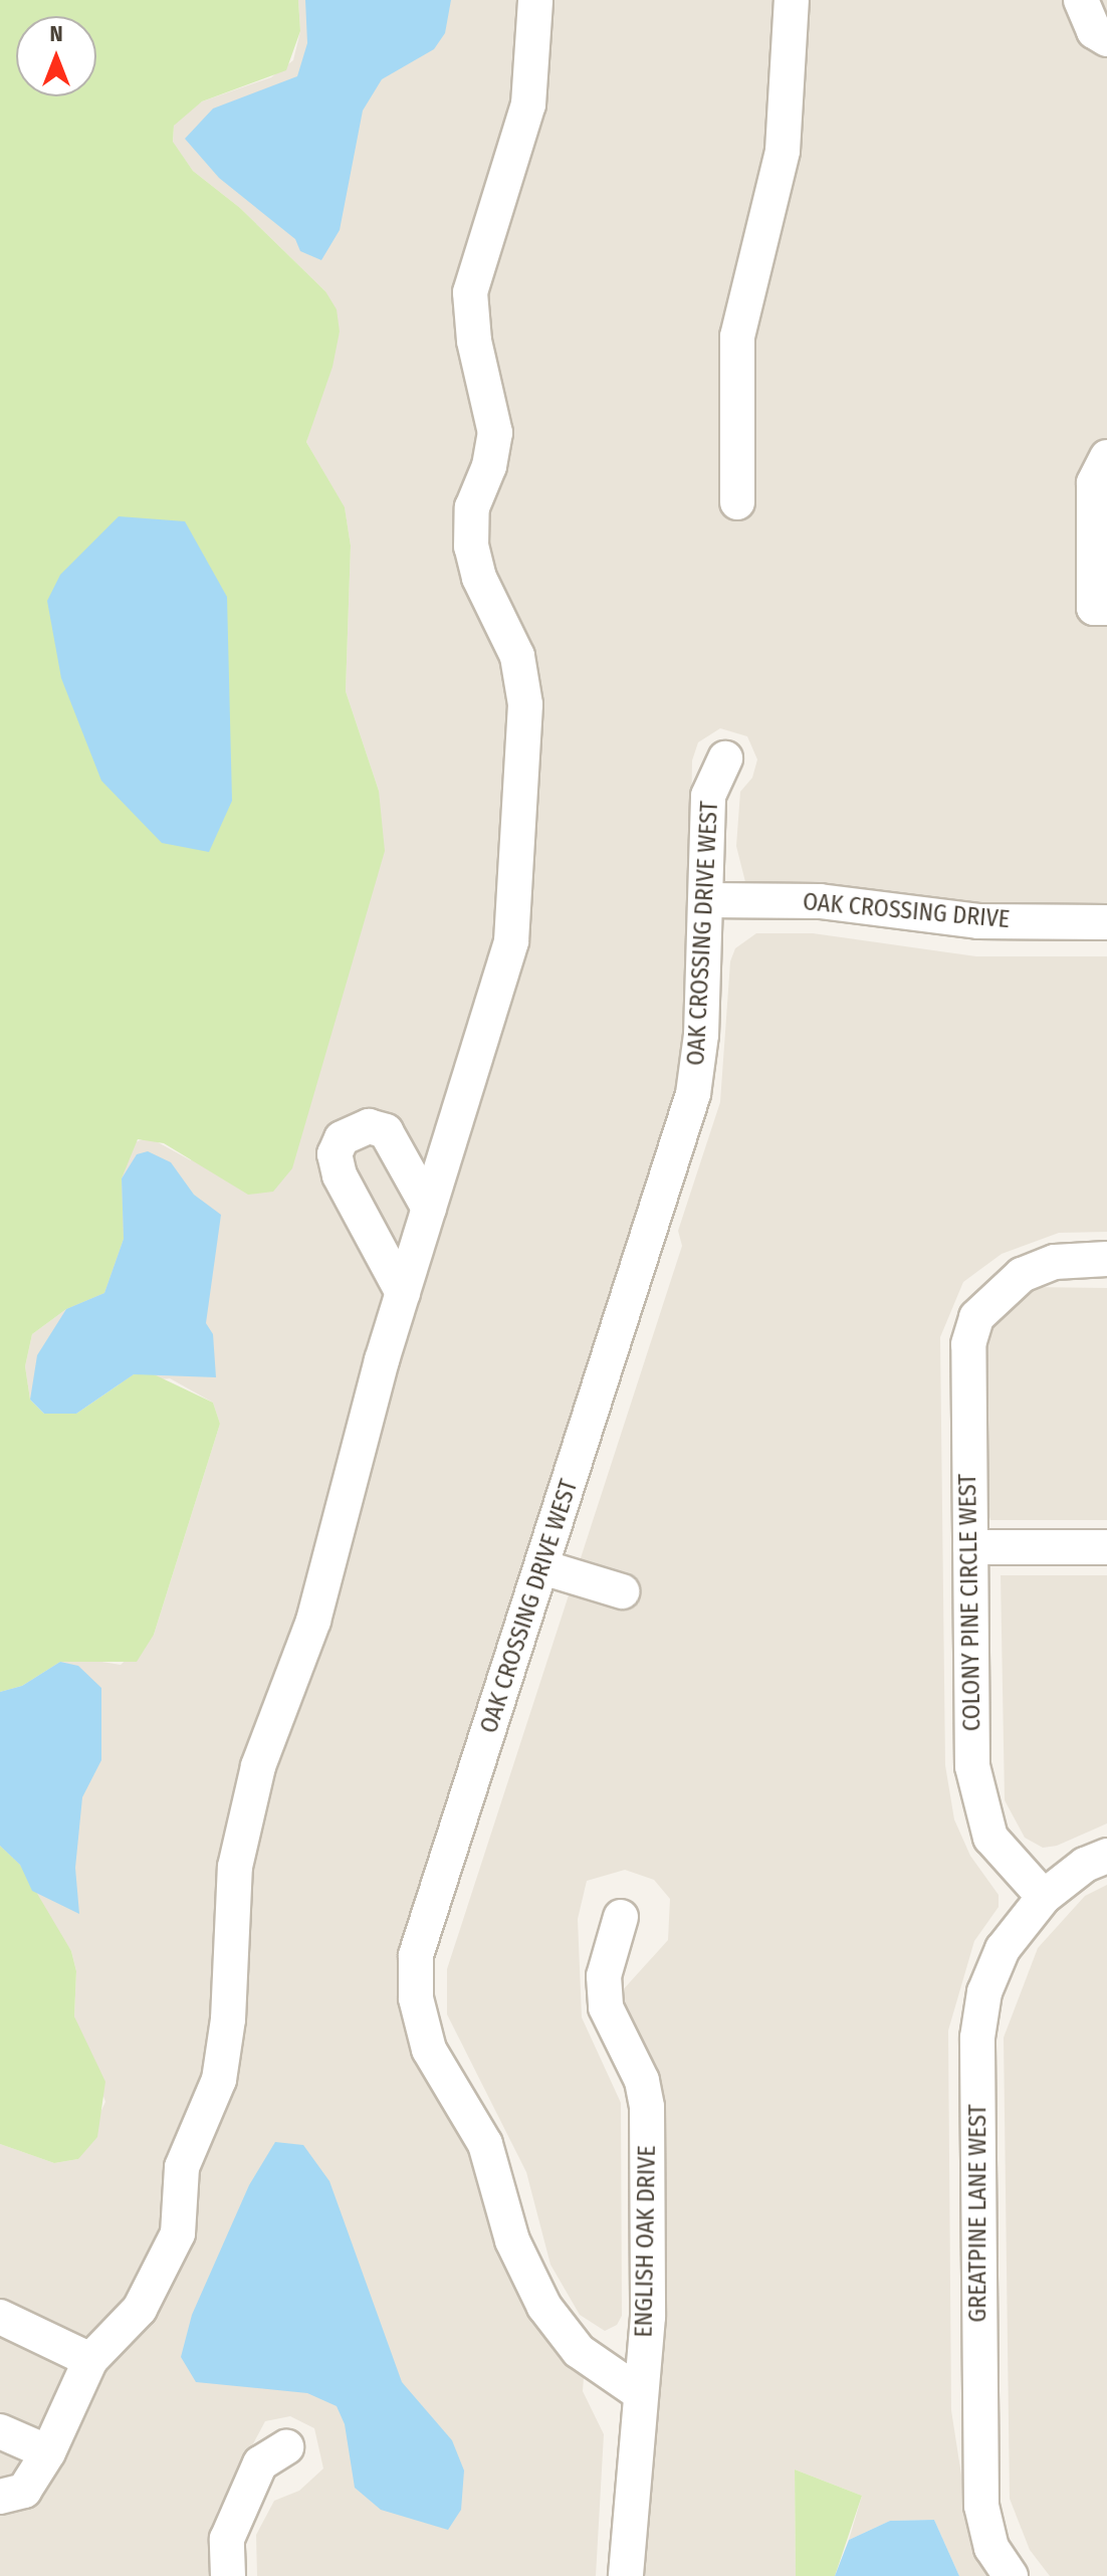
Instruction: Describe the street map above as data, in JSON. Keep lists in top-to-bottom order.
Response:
{
  "streets": {
    "street": [
      "OAK CROSSING DRIVE",
      "OAK CROSSING DRIVE WEST",
      "COLONY PINE CIRCLE WEST",
      "GREATPINE LANE WEST",
      "ENGLISH OAK DRIVE"
    ]
  },
  "crossings": [
    ["OAK CROSSING DRIVE", "OAK CROSSING DRIVE WEST"],
    ["OAK CROSSING DRIVE WEST", "ENGLISH OAK DRIVE"],
    ["COLONY PINE CIRCLE WEST", "GREATPINE LANE WEST"]
  ],
  "north": "top"
}
